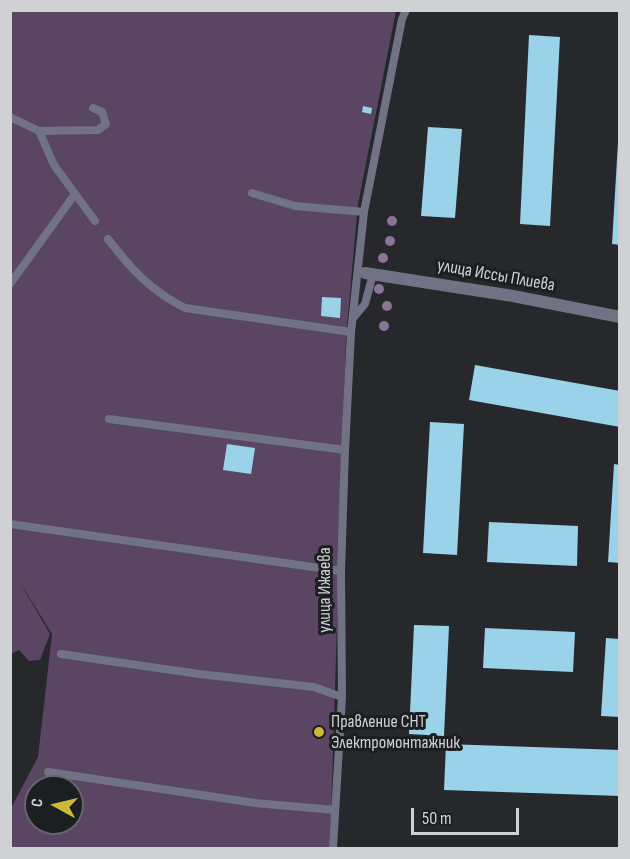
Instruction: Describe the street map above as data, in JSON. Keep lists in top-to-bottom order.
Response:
{
  "streets": {
    "street": ["улица Иссы Плиева"],
    "lane": ["улица Ижаева"]
  },
  "places": ["Правление СНТ Электромонтажник"],
  "scale_bar": "50 m",
  "north": "left"
}
